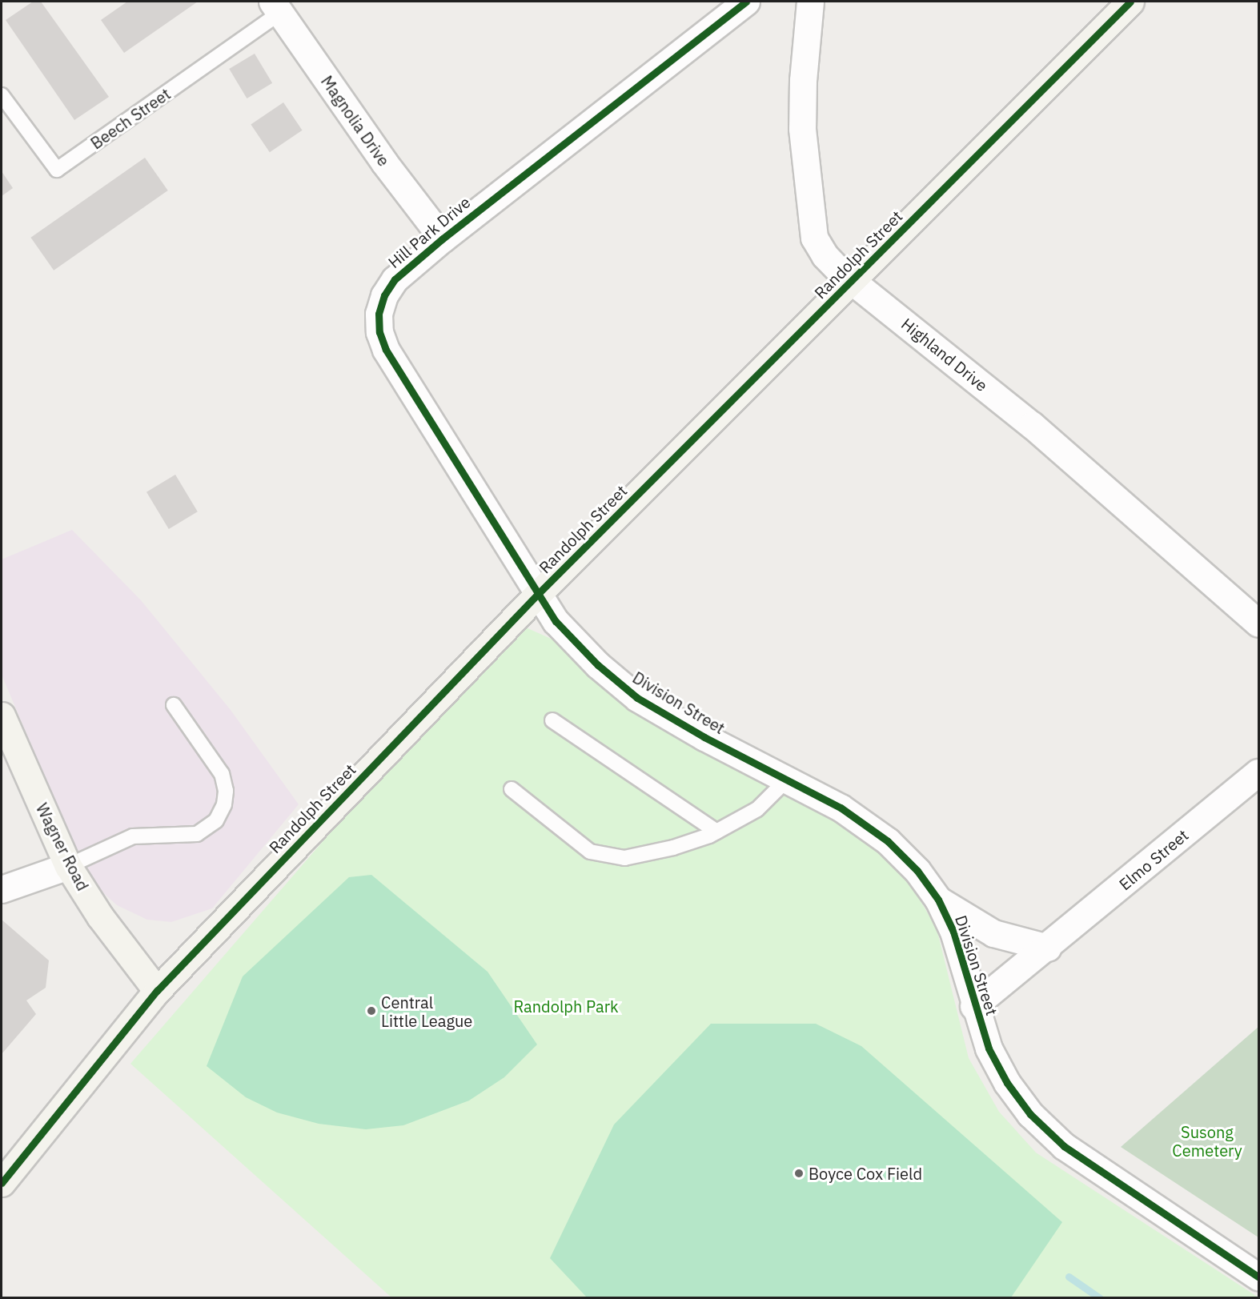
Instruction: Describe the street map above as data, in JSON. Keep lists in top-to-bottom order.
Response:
{
  "streets": {
    "street": [
      "Magnolia Drive",
      "Hill Park Drive",
      "Randolph Street",
      "Highland Drive",
      "Division Street",
      "Wagner Road",
      "Elmo Street"
    ],
    "lane": ["Beech Street"]
  },
  "crossings": [
    ["Beech Street", "Magnolia Drive"],
    ["Magnolia Drive", "Hill Park Drive"],
    ["Hill Park Drive", "Randolph Street"],
    ["Hill Park Drive", "Division Street"],
    ["Randolph Street", "Highland Drive"],
    ["Randolph Street", "Division Street"],
    ["Randolph Street", "Wagner Road"],
    ["Division Street", "Elmo Street"]
  ],
  "parks": ["Randolph Park", "Susong Cemetery"],
  "places": ["Central Little League", "Boyce Cox Field"]
}
